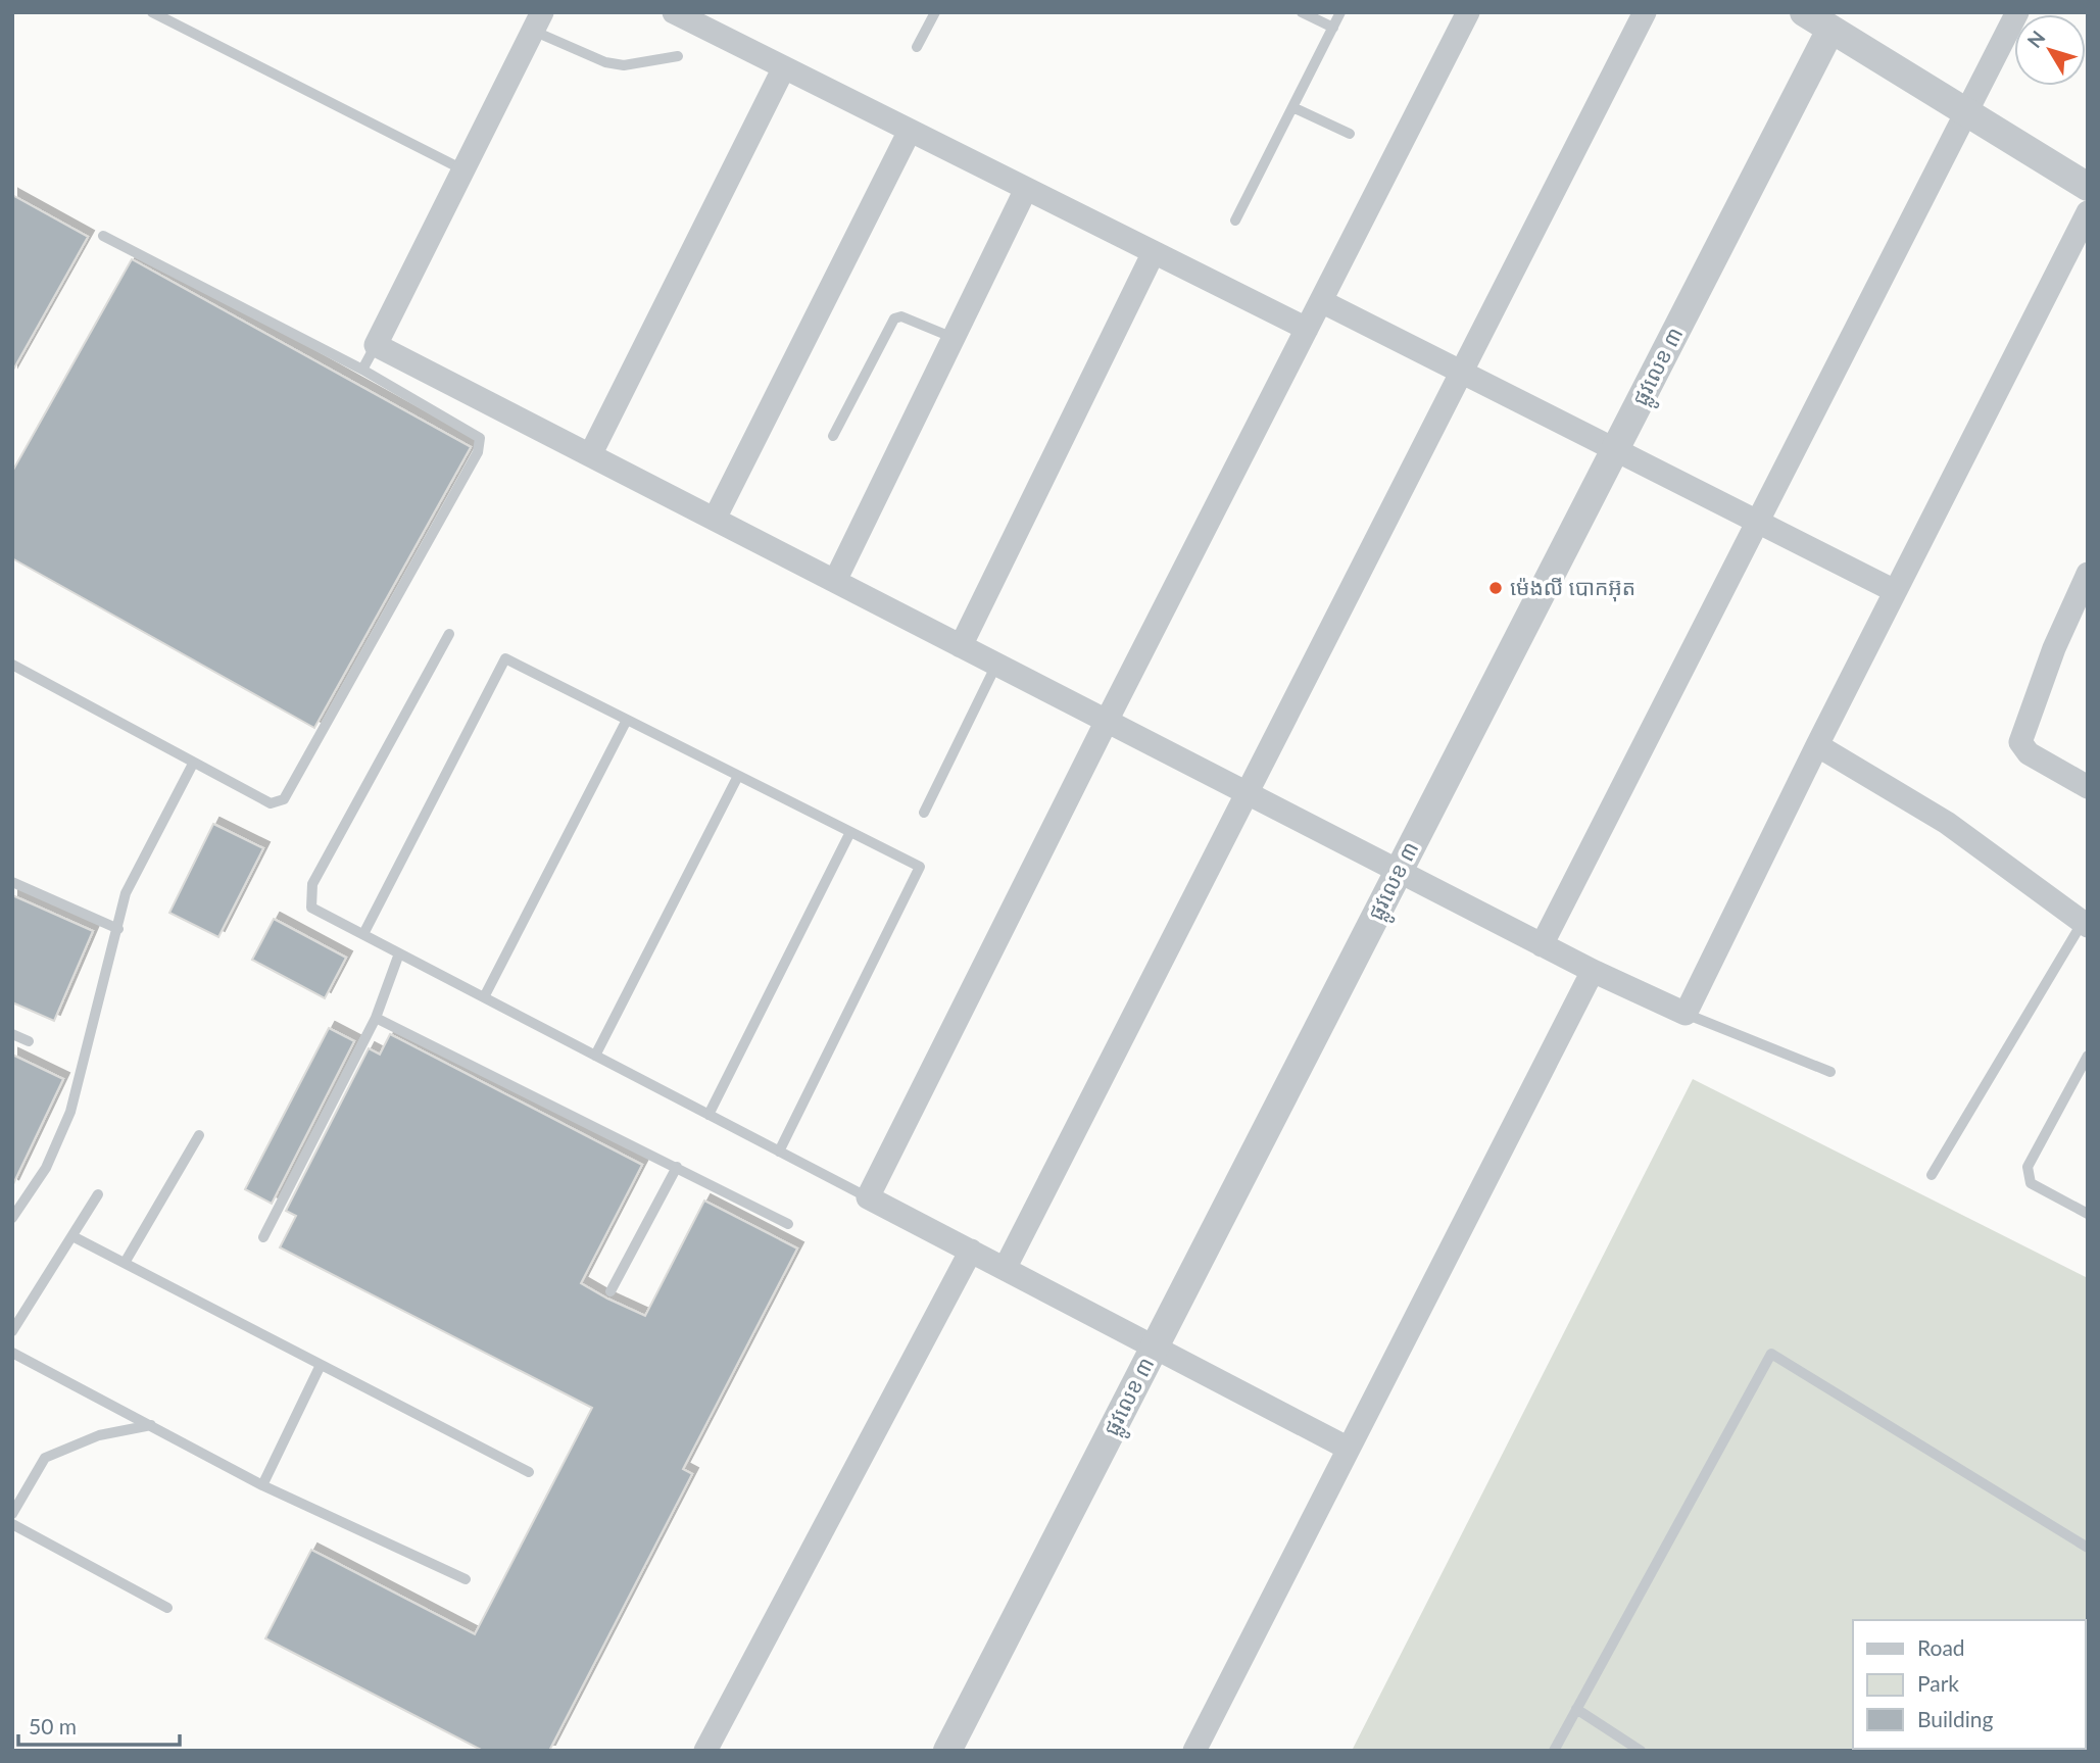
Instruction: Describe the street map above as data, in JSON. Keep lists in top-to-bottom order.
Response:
{
  "streets": {
    "street": ["ផ្លូវលេខ ៣"]
  },
  "places": ["ម៉េងលី បោកអ៊ុត"],
  "legend": ["Road", "Park", "Building"],
  "scale_bar": "50 m",
  "north": "top left"
}
